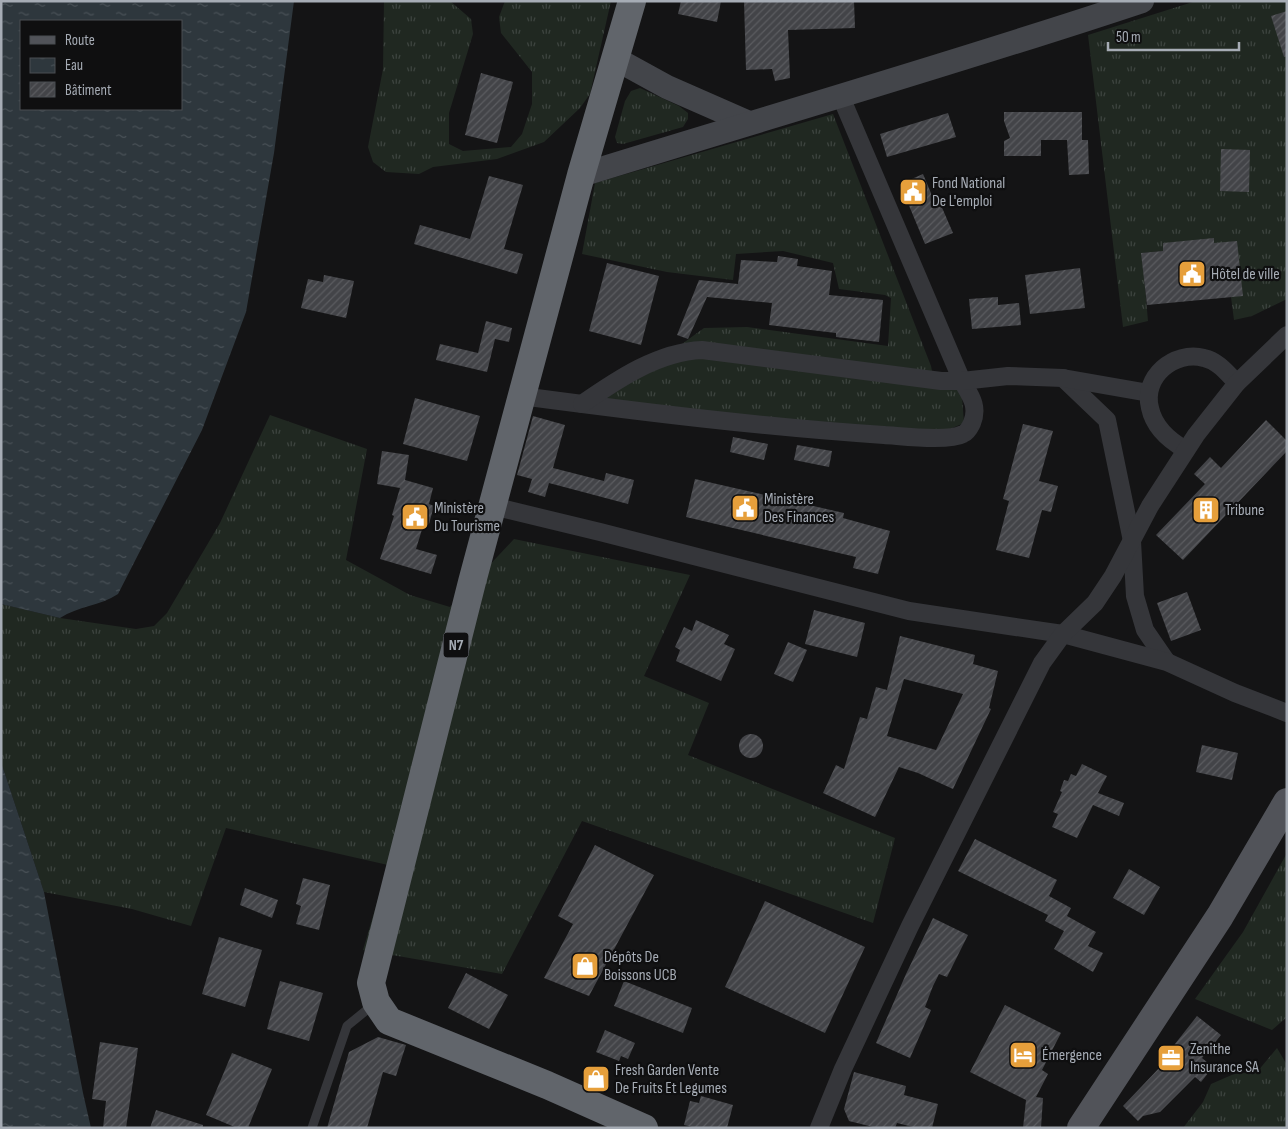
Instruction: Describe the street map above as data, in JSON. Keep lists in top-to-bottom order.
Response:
{
  "streets": {
    "highway": ["N7"]
  },
  "places": {
    "public building": [
      "Fond National De L'emploi",
      "Hôtel de ville",
      "Ministère Des Finances",
      "Ministère Du Tourisme"
    ],
    "building": ["Tribune"],
    "shop": ["Dépôts De Boissons UCB", "Fresh Garden Vente De Fruits Et Legumes"],
    "hotel": ["Émergence"],
    "office": ["Zenithe Insurance SA"]
  },
  "legend": ["Route", "Eau", "Bâtiment"],
  "scale_bar": "50 m"
}
